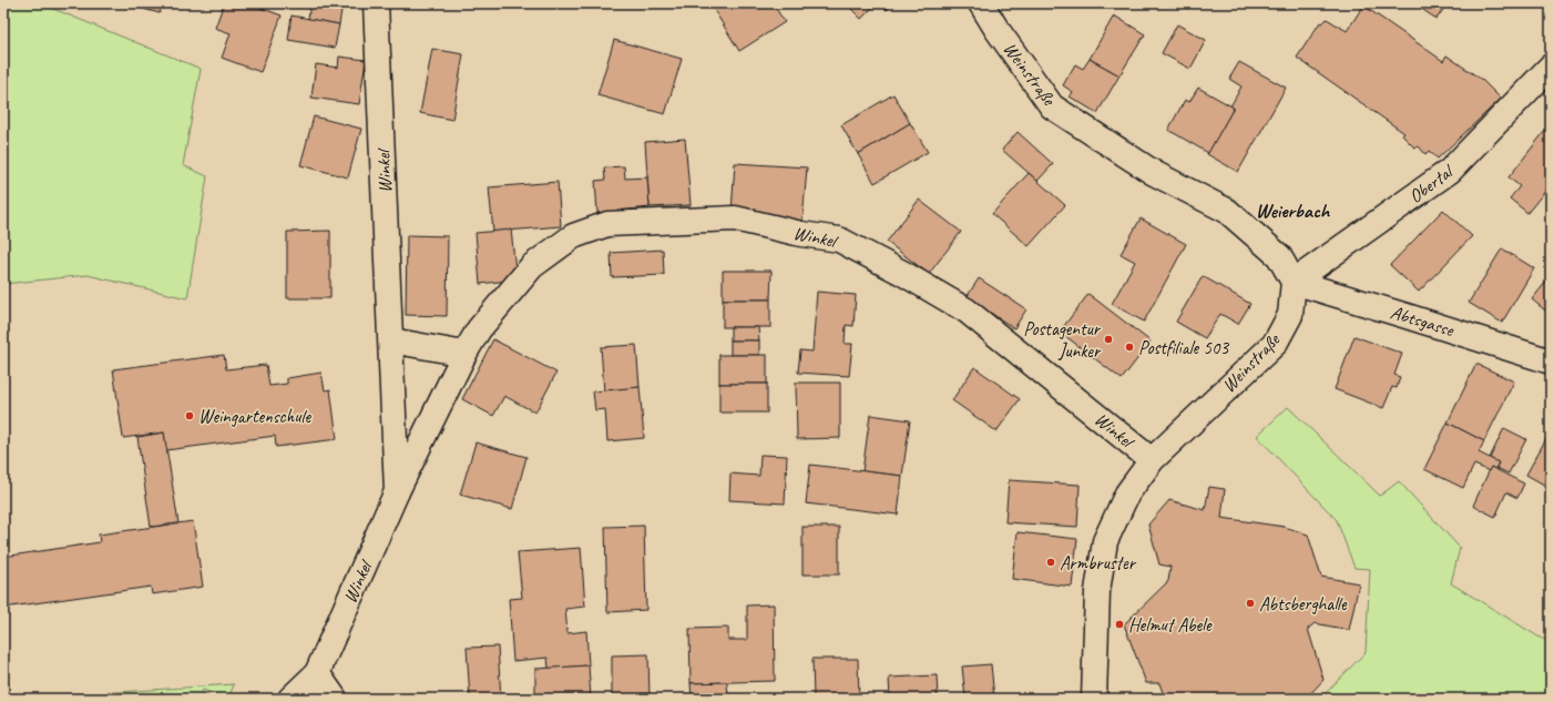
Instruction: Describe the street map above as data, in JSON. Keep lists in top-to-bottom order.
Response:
{
  "streets": {
    "street": [
      "Weinstraße",
      "Winkel",
      "Obertal",
      "Abtsgasse"
    ]
  },
  "crossings": [
    ["Weinstraße", "Winkel"],
    ["Weinstraße", "Obertal"],
    ["Weinstraße", "Abtsgasse"],
    ["Obertal", "Abtsgasse"]
  ],
  "districts": ["Weierbach"],
  "places": [
    "Postagentur Junker",
    "Postfiliale 503",
    "Weingartenschule",
    "Armbruster",
    "Abtsberghalle",
    "Helmut Abele"
  ]
}
